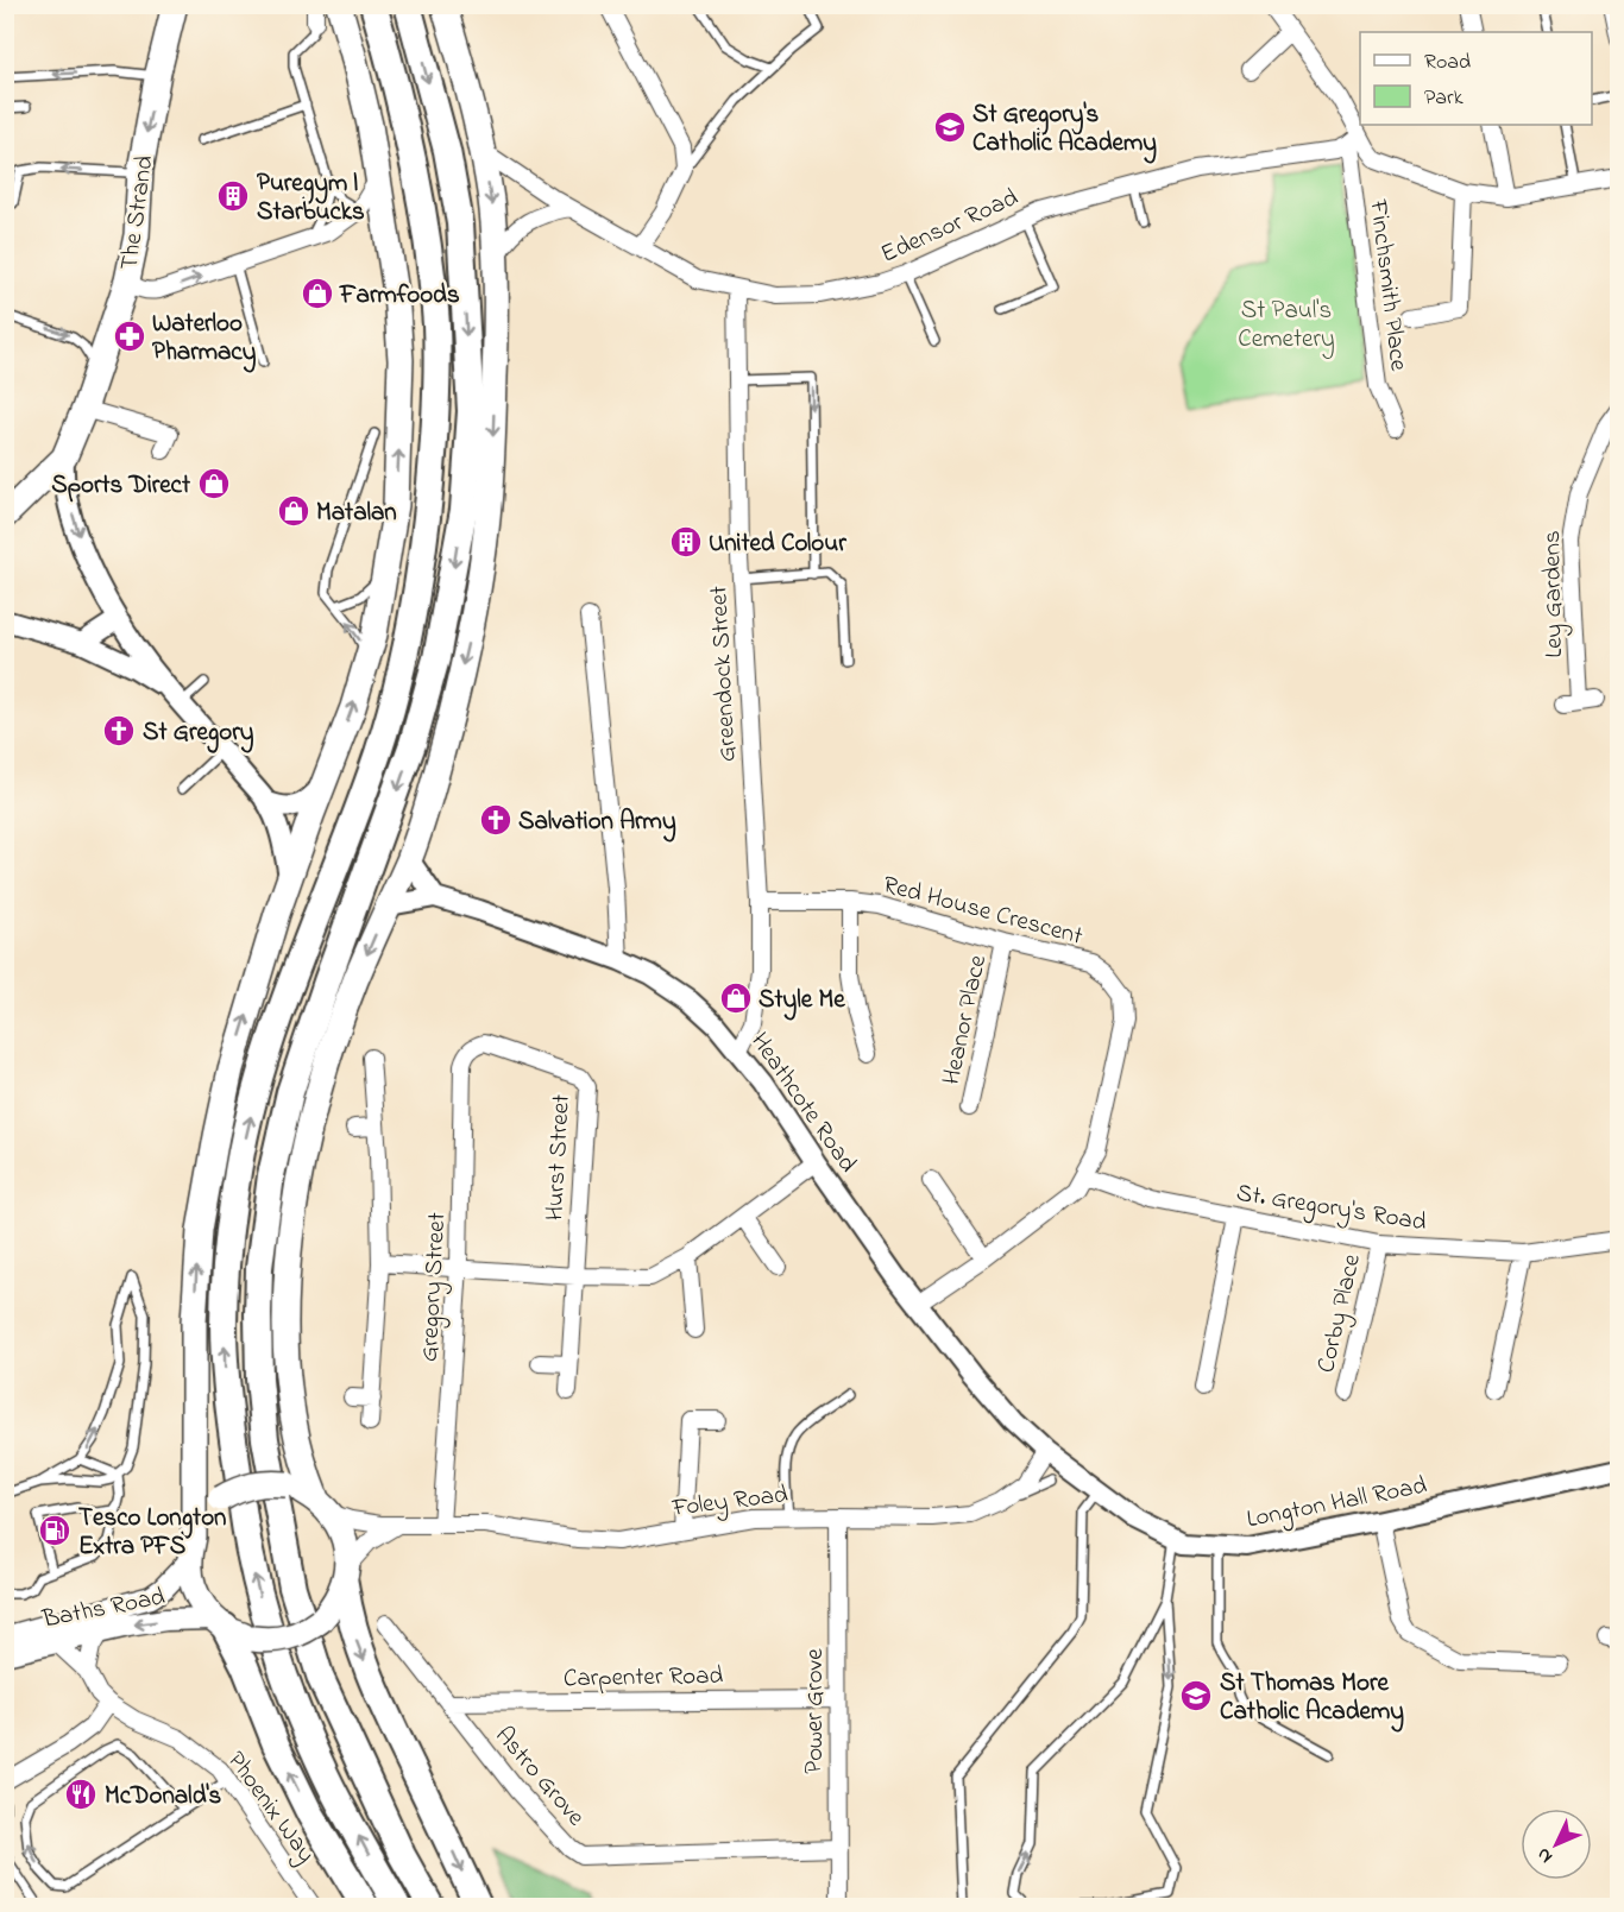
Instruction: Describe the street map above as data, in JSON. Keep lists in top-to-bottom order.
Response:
{
  "streets": {
    "main road": ["The Strand", "Baths Road"],
    "street": [
      "Edensor Road",
      "Finchsmith Place",
      "Ley Gardens",
      "Greendock Street",
      "Red House Crescent",
      "Heanor Place",
      "Heathcote Road",
      "Hurst Street",
      "St. Gregory's Road",
      "Gregory Street",
      "Corby Place",
      "Foley Road",
      "Longton Hall Road",
      "Carpenter Road",
      "Power Grove",
      "Astro Grove",
      "Phoenix Way"
    ]
  },
  "crossings": [
    ["Edensor Road", "Finchsmith Place"],
    ["Edensor Road", "Greendock Street"],
    ["Greendock Street", "Red House Crescent"],
    ["Greendock Street", "Heathcote Road"],
    ["Red House Crescent", "Heanor Place"],
    ["Red House Crescent", "Heathcote Road"],
    ["Red House Crescent", "St. Gregory's Road"],
    ["Heathcote Road", "Foley Road"],
    ["Heathcote Road", "Longton Hall Road"],
    ["Hurst Street", "Gregory Street"],
    ["St. Gregory's Road", "Corby Place"],
    ["Gregory Street", "Foley Road"],
    ["Foley Road", "Longton Hall Road"],
    ["Foley Road", "Baths Road"],
    ["Foley Road", "Power Grove"],
    ["Carpenter Road", "Power Grove"],
    ["Carpenter Road", "Astro Grove"],
    ["Power Grove", "Astro Grove"]
  ],
  "parks": ["St Paul's Cemetery"],
  "places": {
    "school or university": ["St Gregory's Catholic Academy", "St Thomas More Catholic Academy"],
    "building": ["Puregym | Starbucks", "United Colour"],
    "shop": [
      "Farmfoods",
      "Sports Direct",
      "Matalan",
      "Style Me"
    ],
    "pharmacy": ["Waterloo Pharmacy"],
    "church": ["St Gregory", "Salvation Army"],
    "fuel station": ["Tesco Longton Extra PFS"],
    "restaurant": ["McDonald's"]
  },
  "legend": ["Road", "Park"],
  "north": "bottom left"
}
